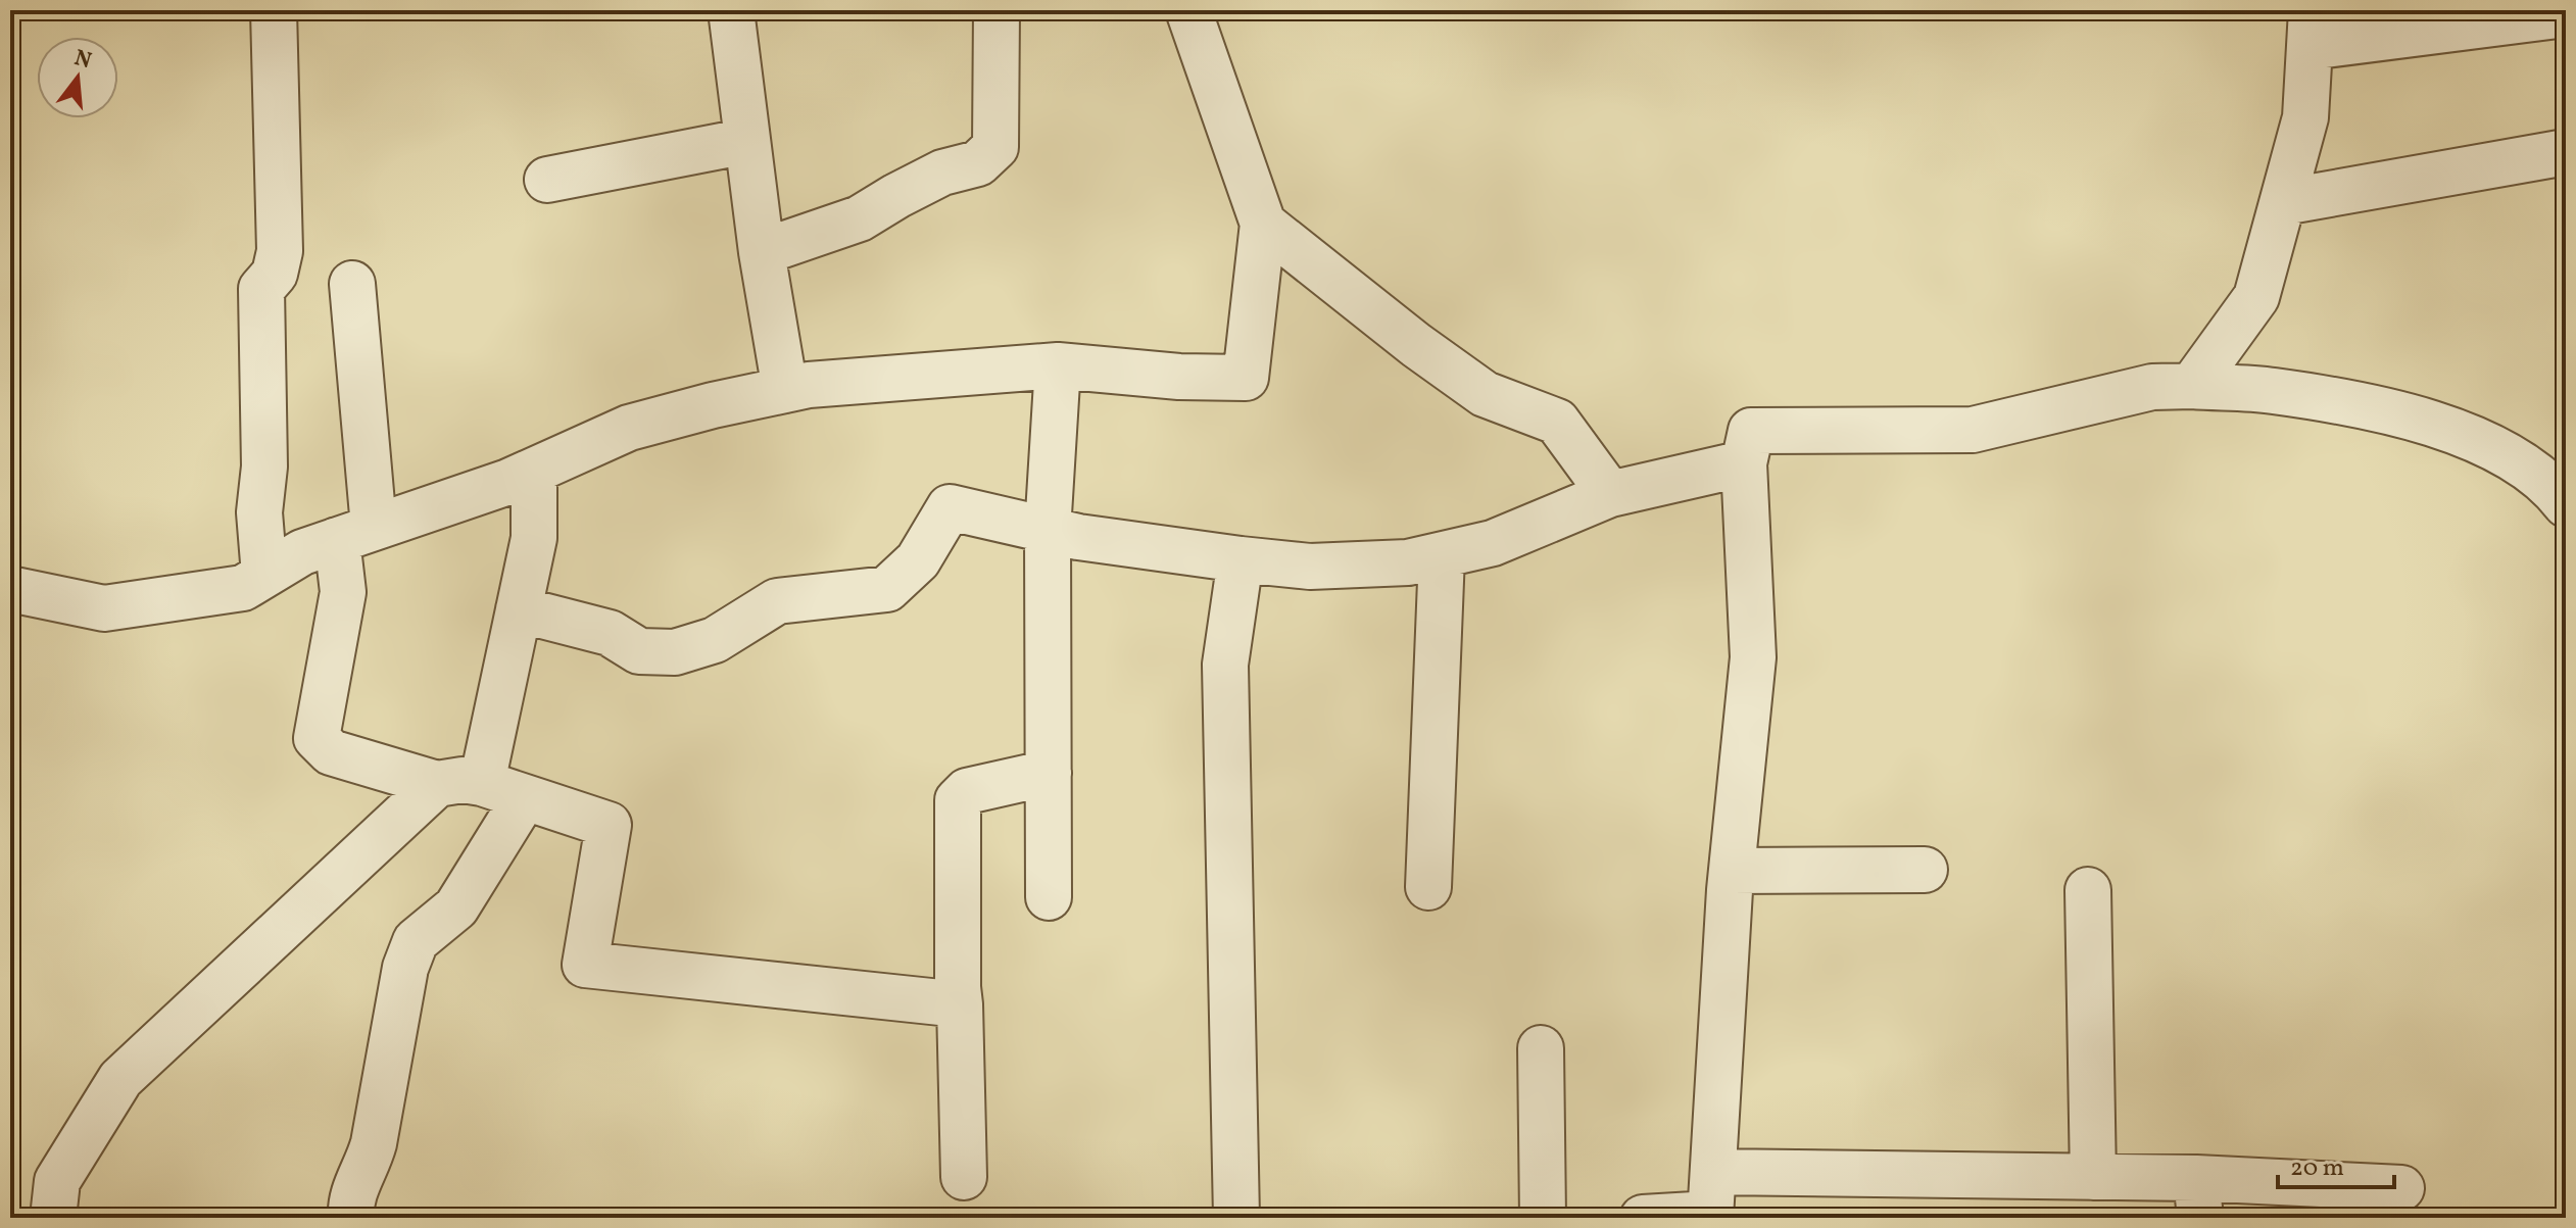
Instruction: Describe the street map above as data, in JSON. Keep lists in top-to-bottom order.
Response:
{
  "scale_bar": "20 m",
  "north": "top"
}
